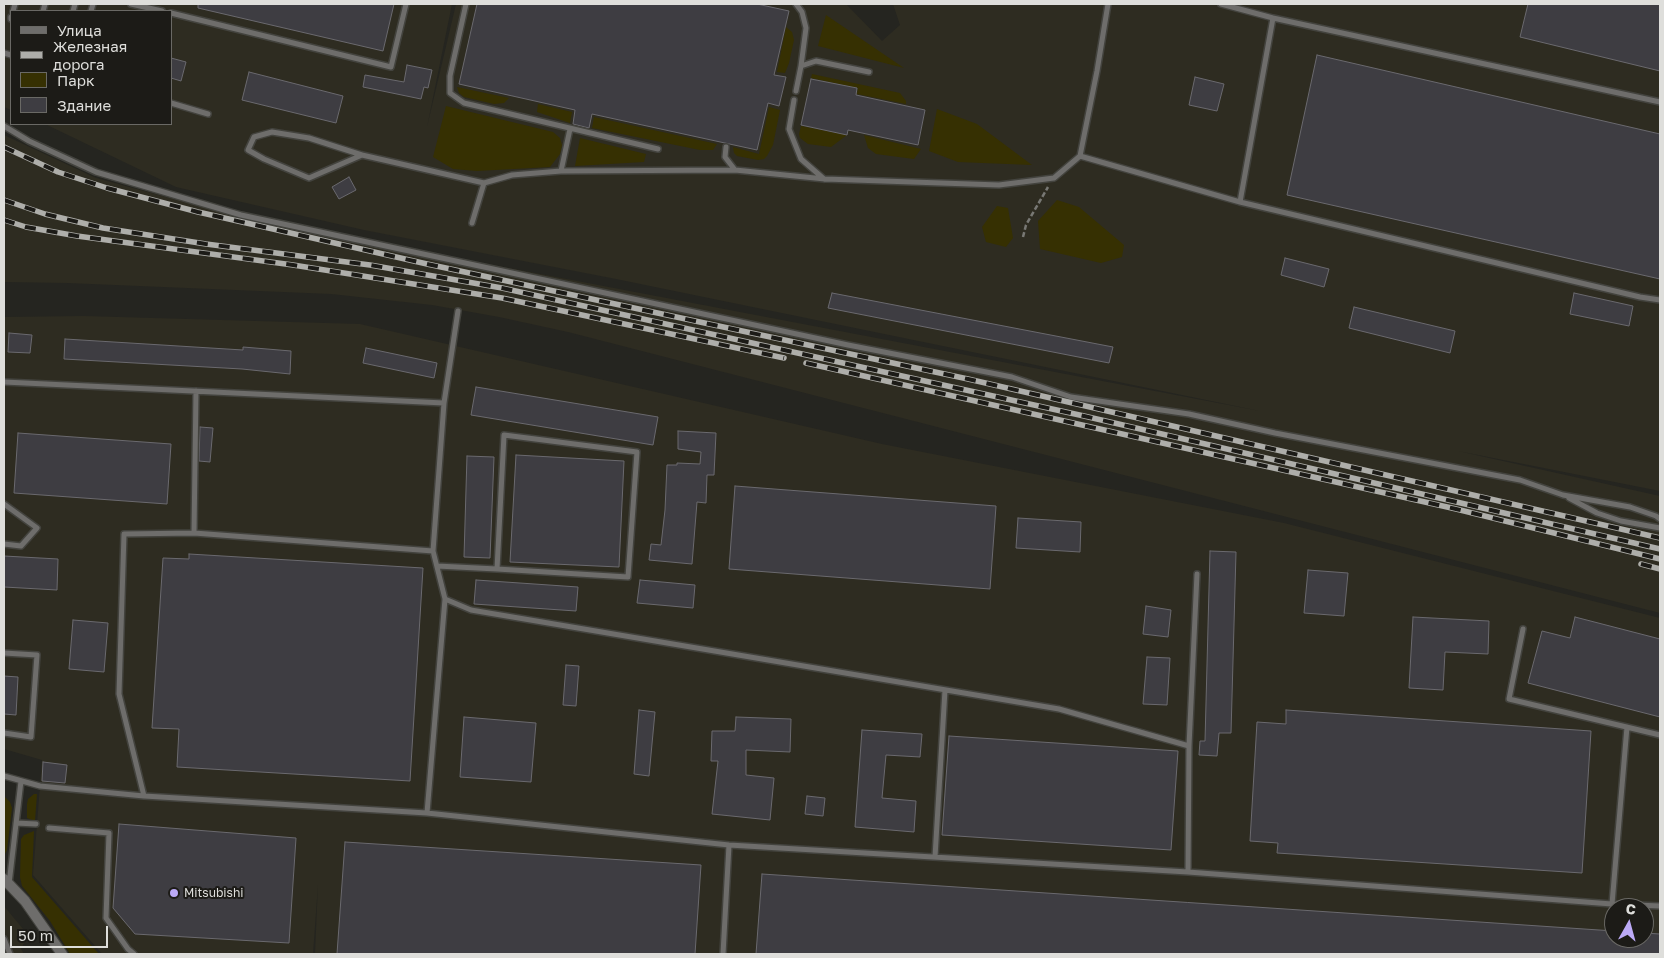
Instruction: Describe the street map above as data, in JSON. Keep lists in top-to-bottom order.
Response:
{
  "places": ["Mitsubishi"],
  "legend": [
    "Улица",
    "Железная дорога",
    "Парк",
    "Здание"
  ],
  "scale_bar": "50 m",
  "north": "top"
}
